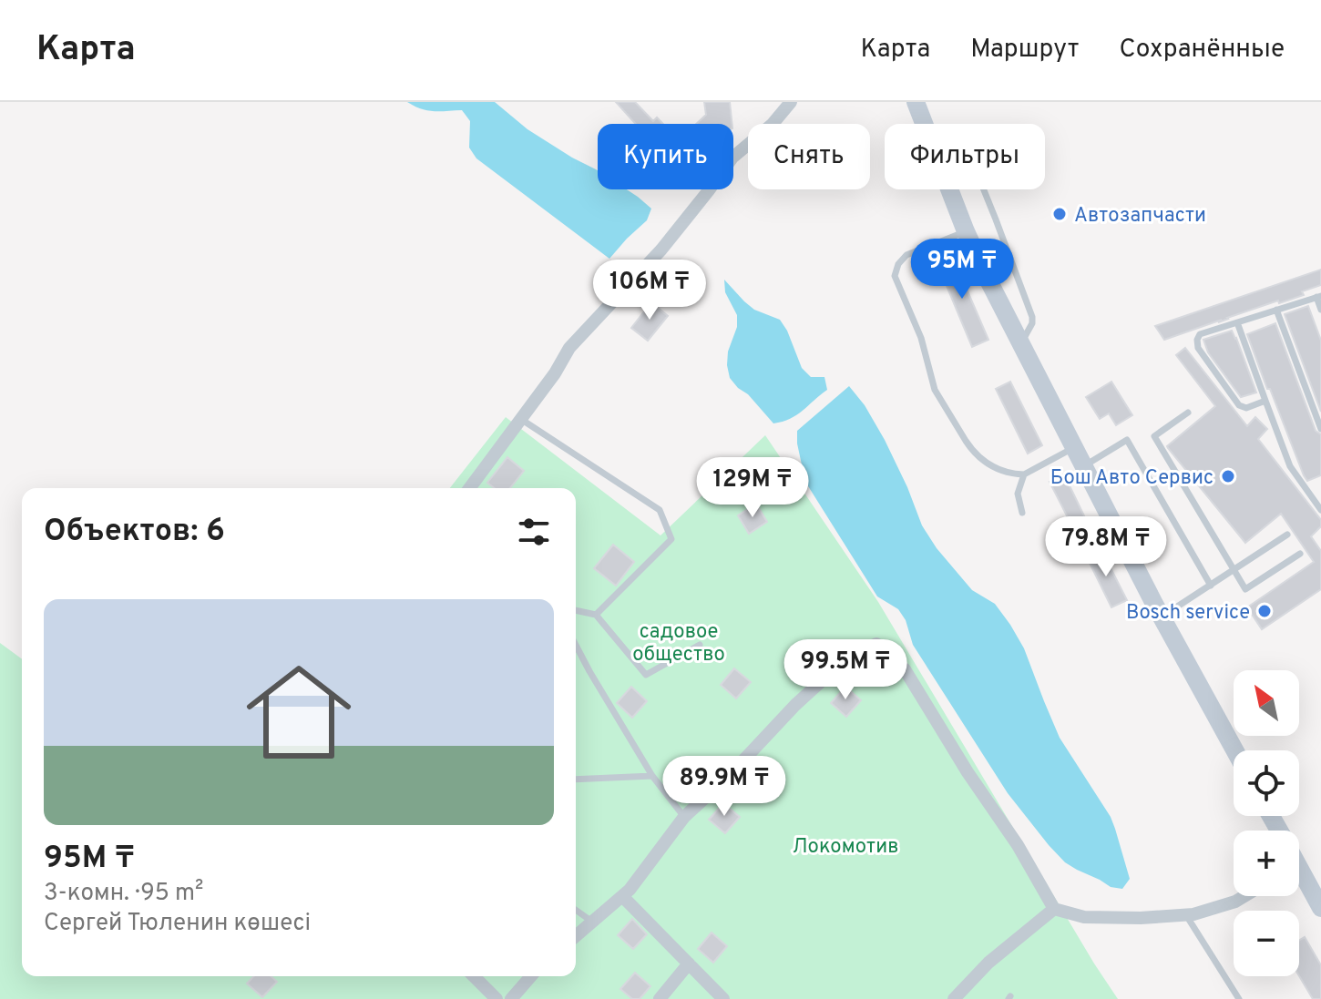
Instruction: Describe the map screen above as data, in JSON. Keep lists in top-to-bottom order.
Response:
{
  "parks": ["садовое общество", "Локомотив"],
  "places": ["Автозапчасти", "Бош Авто Сервис", "Bosch service"],
  "north": "top left",
  "page": {
    "header": "Карта",
    "nav": ["Карта", "Маршрут", "Сохранённые"],
    "chip": ["Купить", "Снять", "Фильтры"],
    "price": [
      "95M ₸",
      "106M ₸",
      "129M ₸",
      "79.8M ₸",
      "99.5M ₸",
      "89.9M ₸"
    ],
    "heading": "Объектов: 6",
    "list": [
      {
        "name": "95M ₸",
        "note": "3-комн. · 95 m² · Сергей Тюленин көшесі"
      }
    ],
    "map_buttons": ["+", "−"]
  }
}
